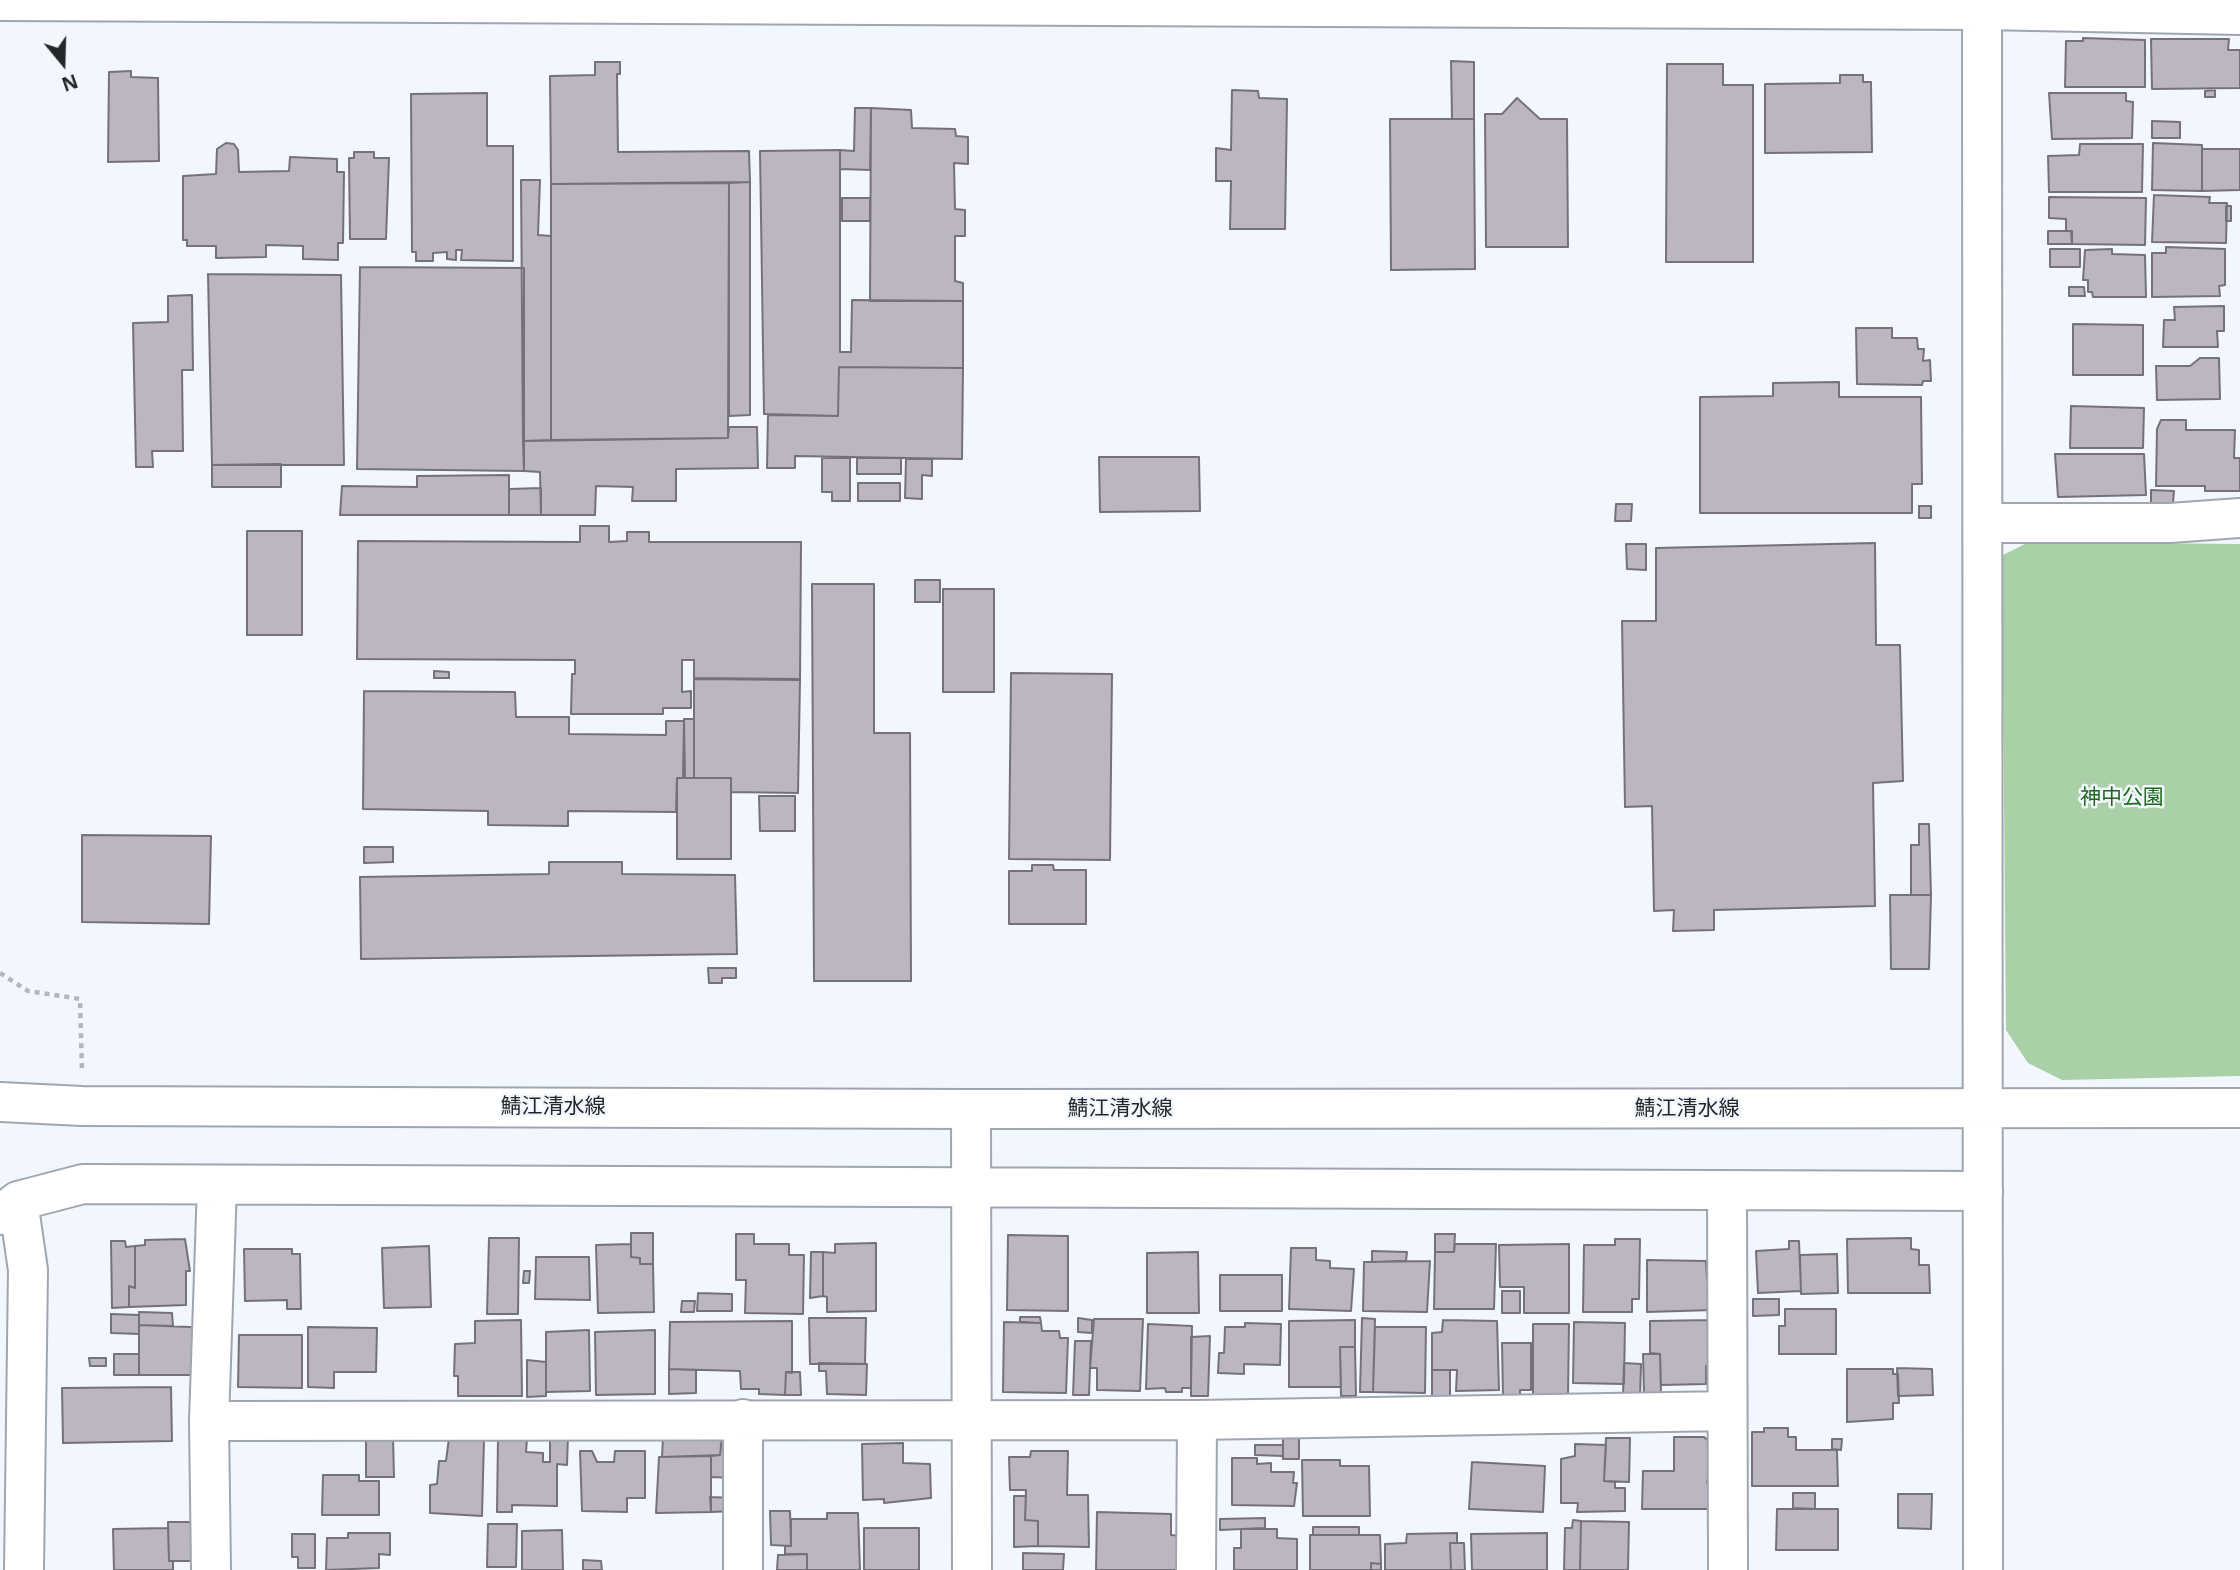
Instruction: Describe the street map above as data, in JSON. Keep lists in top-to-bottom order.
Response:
{
  "streets": {
    "street": ["鯖江清水線"]
  },
  "parks": ["神中公園"],
  "north": "bottom"
}
